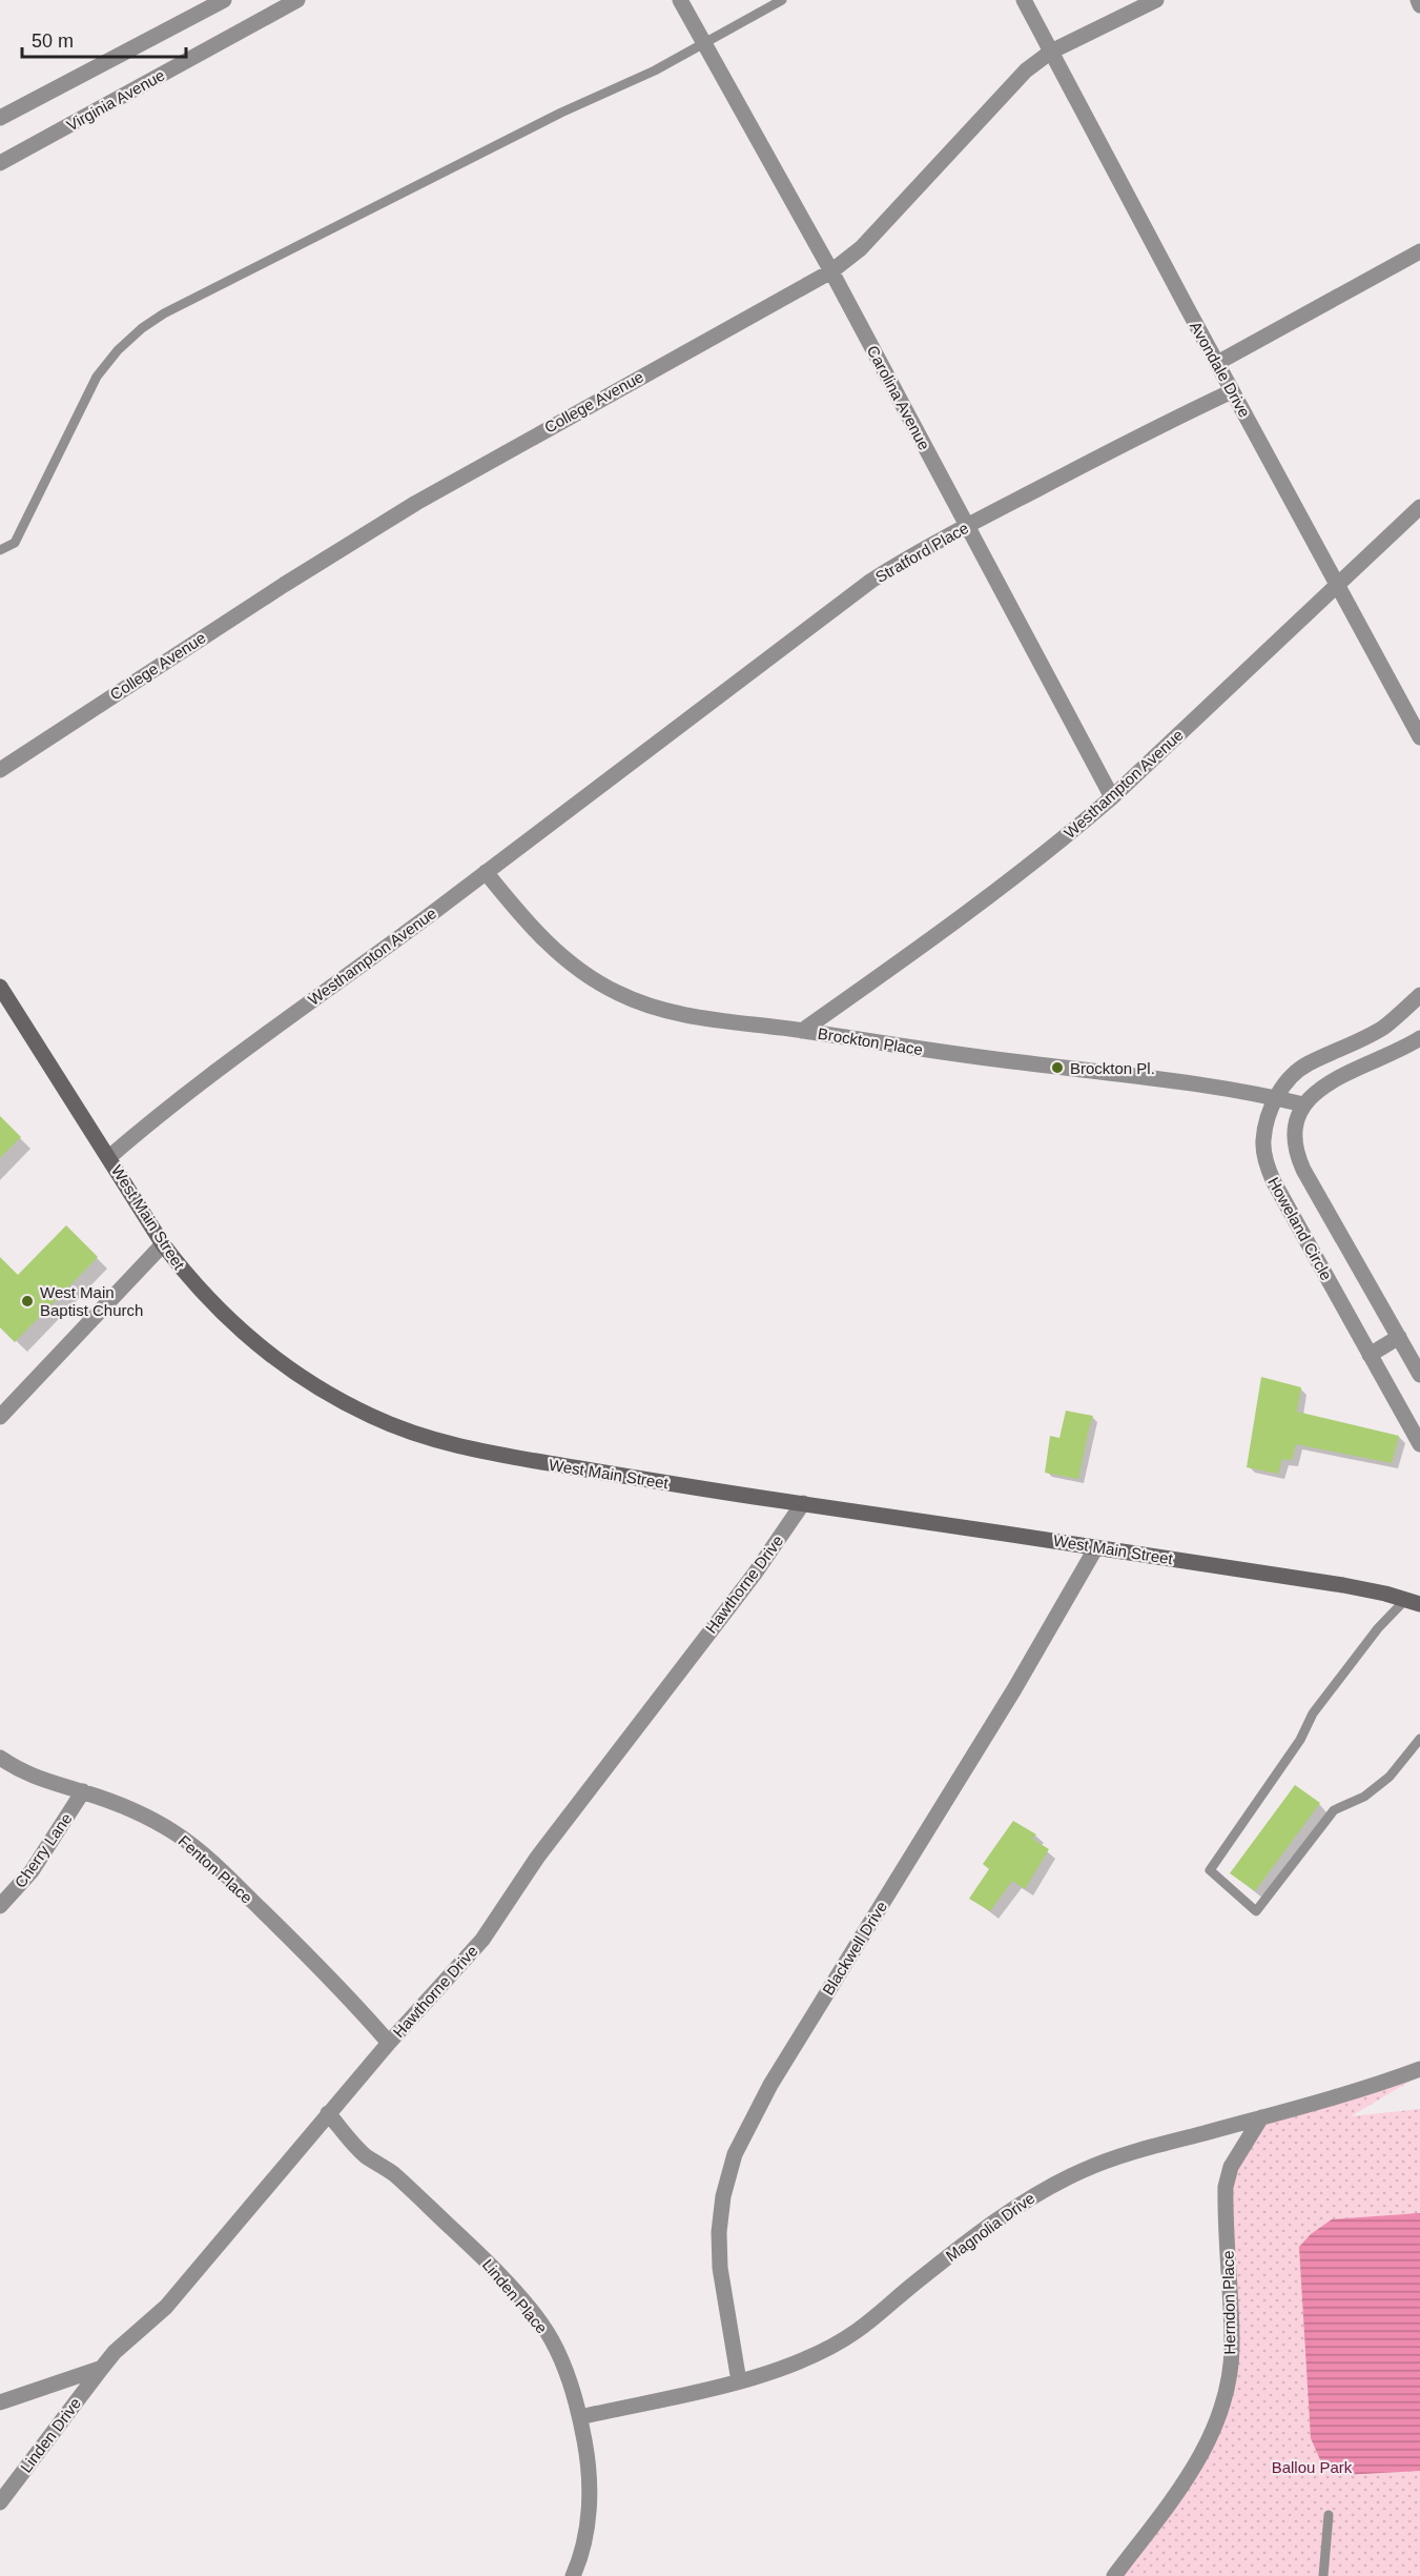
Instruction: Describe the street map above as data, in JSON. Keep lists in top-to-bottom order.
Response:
{
  "streets": {
    "main road": ["West Main Street"],
    "street": [
      "Virginia Avenue",
      "Avondale Drive",
      "Carolina Avenue",
      "College Avenue",
      "Stratford Place",
      "Westhampton Avenue",
      "Brockton Place",
      "Howeland Circle",
      "Hawthorne Drive",
      "Cherry Lane",
      "Fenton Place",
      "Blackwell Drive",
      "Magnolia Drive",
      "Linden Place",
      "Herndon Place",
      "Linden Drive"
    ]
  },
  "crossings": [
    ["Avondale Drive", "College Avenue"],
    ["Avondale Drive", "Stratford Place"],
    ["Avondale Drive", "Westhampton Avenue"],
    ["Carolina Avenue", "College Avenue"],
    ["Carolina Avenue", "Stratford Place"],
    ["Carolina Avenue", "Westhampton Avenue"],
    ["Stratford Place", "Westhampton Avenue"],
    ["Westhampton Avenue", "Brockton Place"],
    ["Westhampton Avenue", "West Main Street"],
    ["Brockton Place", "Howeland Circle"],
    ["West Main Street", "Hawthorne Drive"],
    ["West Main Street", "Blackwell Drive"],
    ["Hawthorne Drive", "Fenton Place"],
    ["Hawthorne Drive", "Linden Place"],
    ["Hawthorne Drive", "Linden Drive"],
    ["Cherry Lane", "Fenton Place"],
    ["Blackwell Drive", "Magnolia Drive"],
    ["Magnolia Drive", "Linden Place"],
    ["Magnolia Drive", "Herndon Place"]
  ],
  "parks": ["Ballou Park"],
  "places": ["Brockton Pl.", "West Main Baptist Church"],
  "scale_bar": "50 m"
}
